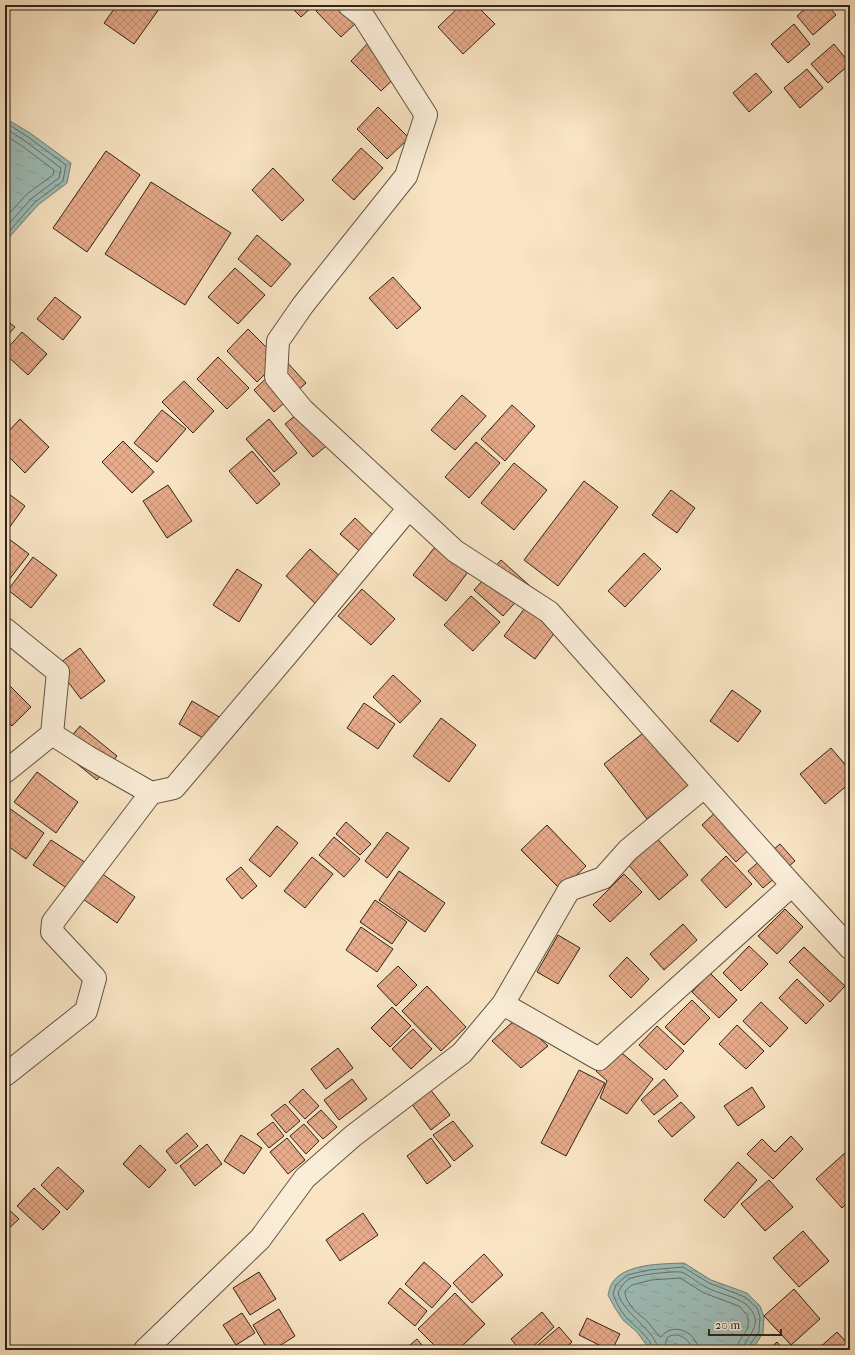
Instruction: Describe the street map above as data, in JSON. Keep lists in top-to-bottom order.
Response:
{
  "scale_bar": "20 m"
}
